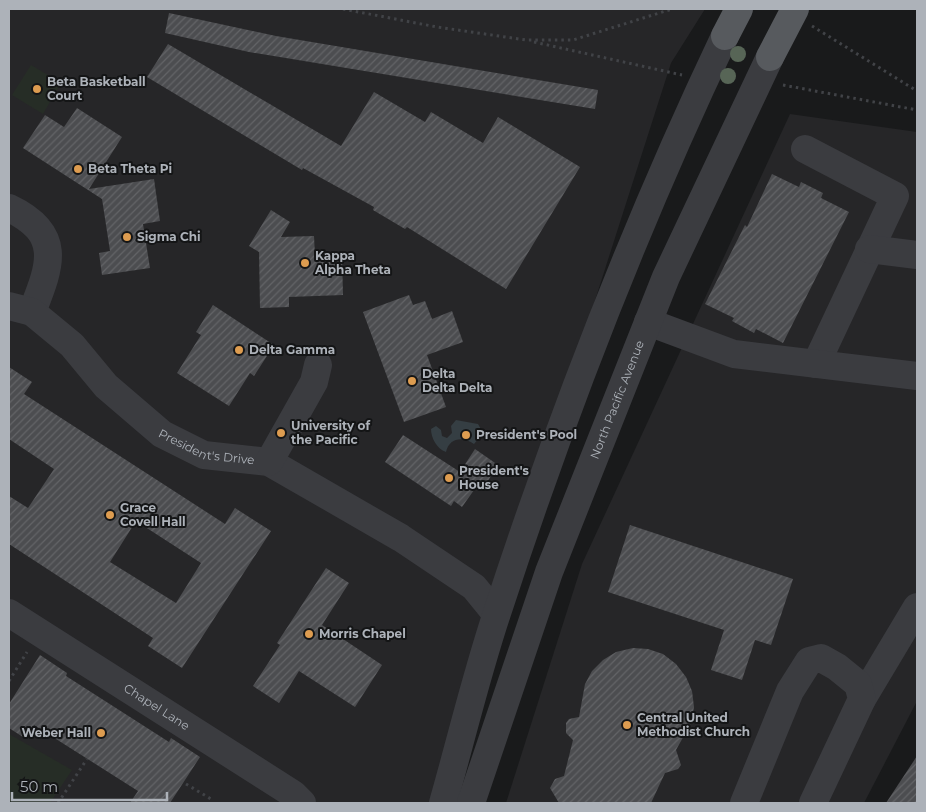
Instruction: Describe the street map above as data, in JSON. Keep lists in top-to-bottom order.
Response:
{
  "streets": {
    "main road": ["North Pacific Avenue"],
    "street": ["President's Drive", "Chapel Lane"]
  },
  "places": [
    "Beta Basketball Court",
    "Beta Theta Pi",
    "Sigma Chi",
    "Kappa Alpha Theta",
    "Delta Gamma",
    "Delta Delta Delta",
    "University of the Pacific",
    "President's Pool",
    "President's House",
    "Grace Covell Hall",
    "Morris Chapel",
    "Central United Methodist Church",
    "Weber Hall"
  ],
  "scale_bar": "50 m"
}
